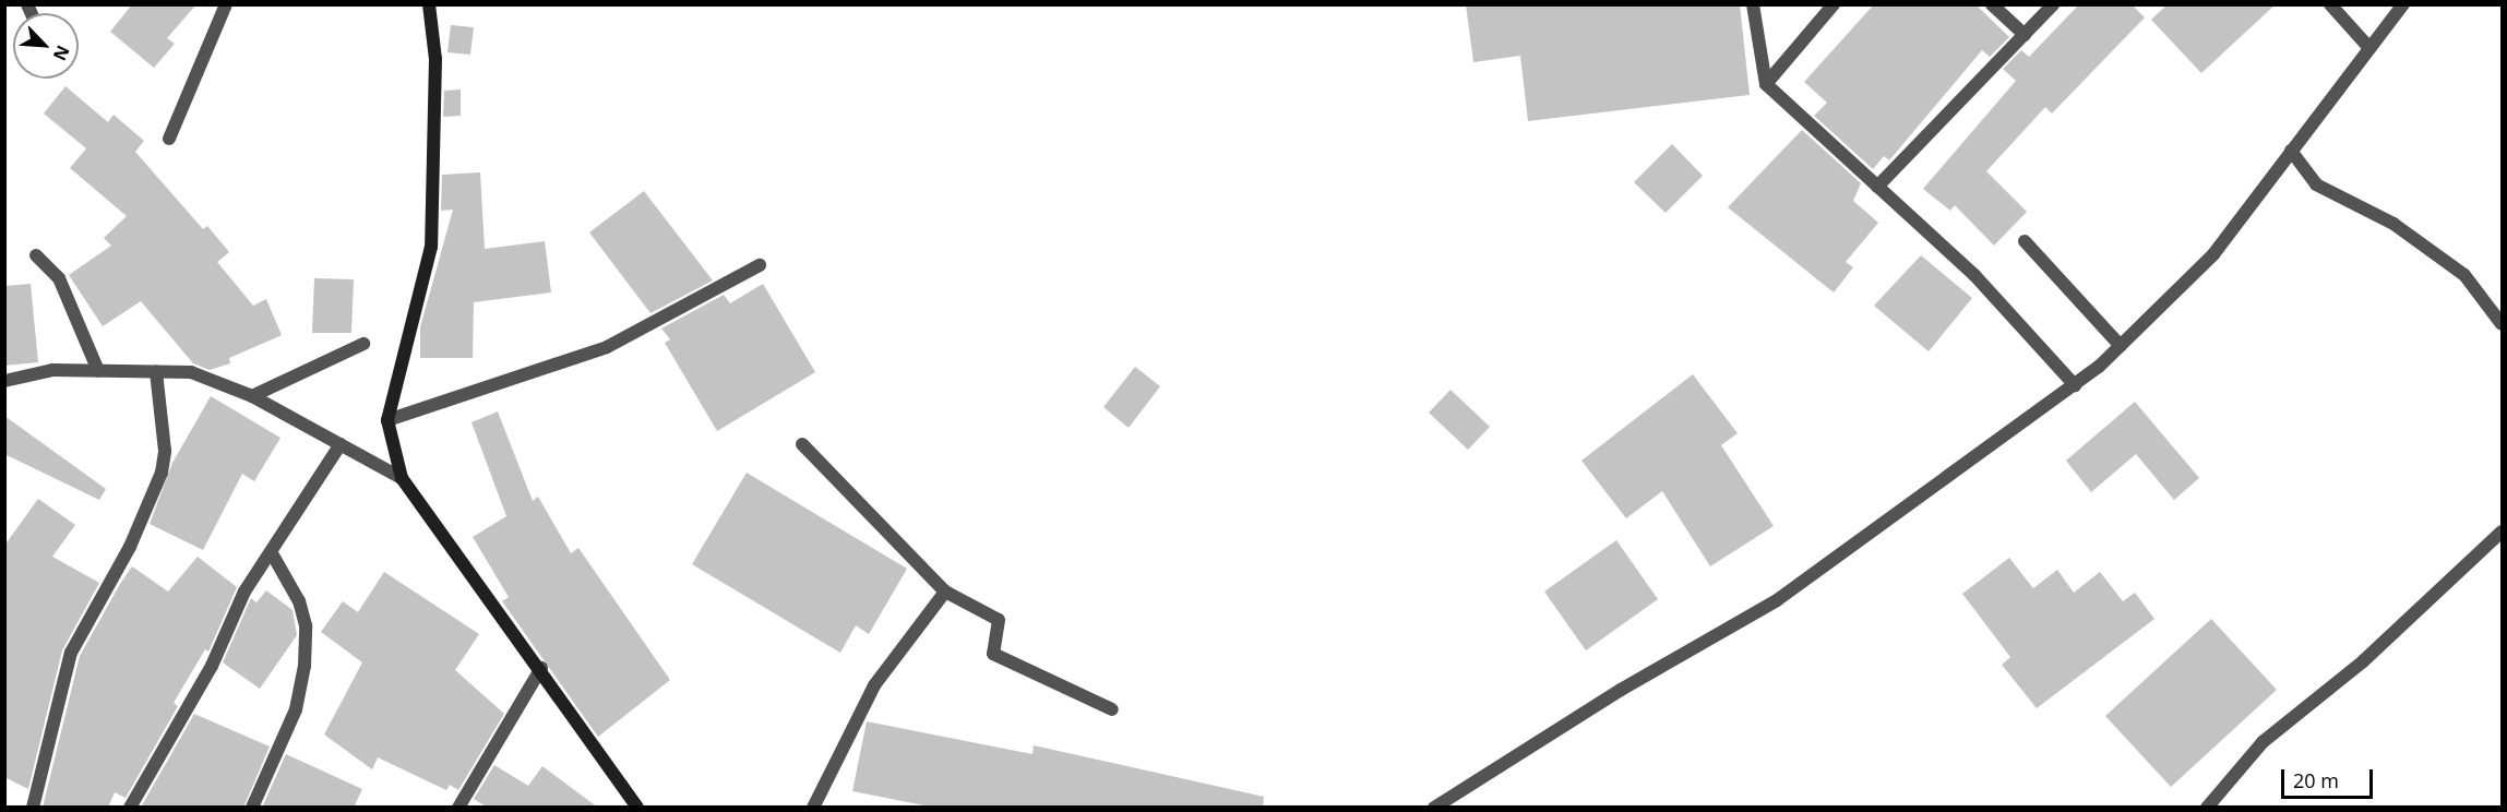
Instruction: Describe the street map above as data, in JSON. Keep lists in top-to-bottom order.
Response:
{
  "scale_bar": "20 m",
  "north": "bottom right"
}
